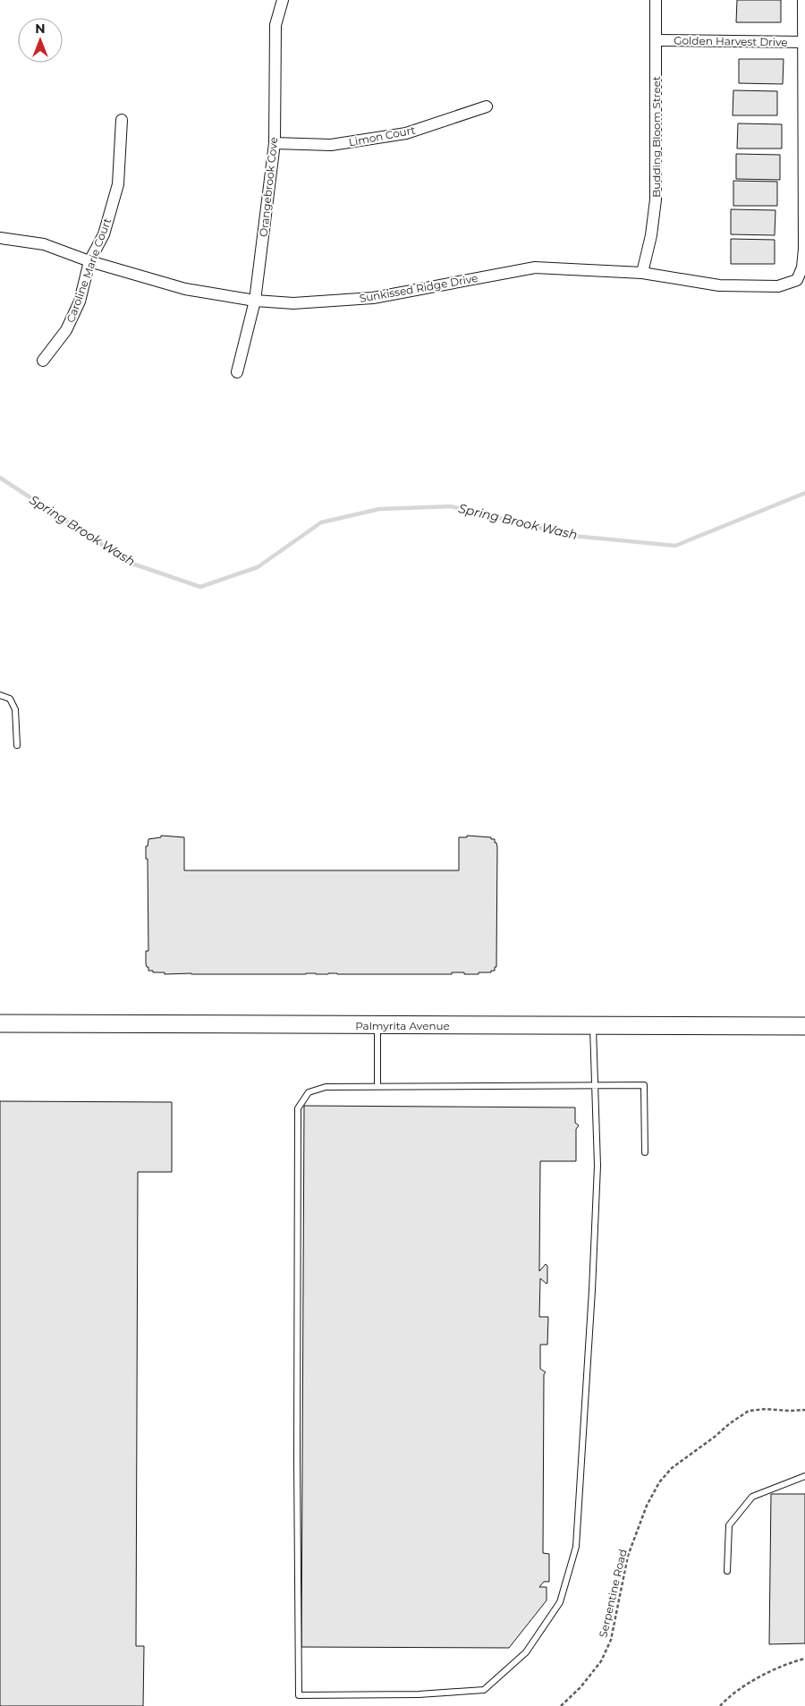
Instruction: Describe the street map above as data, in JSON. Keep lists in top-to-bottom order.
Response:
{
  "streets": {
    "street": [
      "Golden Harvest Drive",
      "Limon Court",
      "Budding Bloom Street",
      "Orangebrook Cove",
      "Caroline Marie Court",
      "Sunkissed Ridge Drive",
      "Palmyrita Avenue"
    ],
    "path": ["Serpentine Road"]
  },
  "crossings": [
    ["Golden Harvest Drive", "Budding Bloom Street"],
    ["Limon Court", "Orangebrook Cove"],
    ["Budding Bloom Street", "Sunkissed Ridge Drive"],
    ["Orangebrook Cove", "Sunkissed Ridge Drive"],
    ["Caroline Marie Court", "Sunkissed Ridge Drive"]
  ],
  "water": ["Spring Brook Wash"],
  "north": "top"
}
